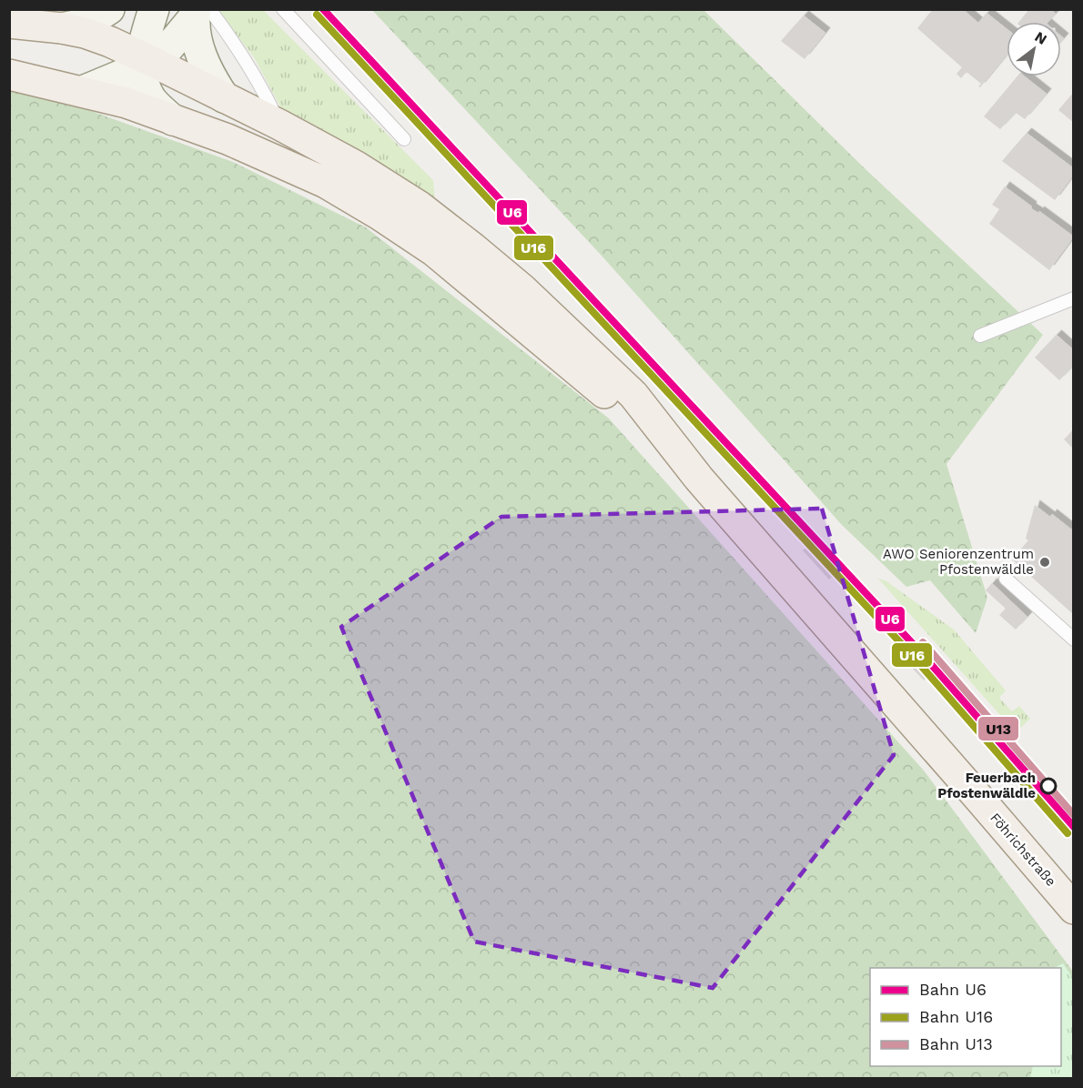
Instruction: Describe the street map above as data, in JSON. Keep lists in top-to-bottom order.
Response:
{
  "streets": {
    "main road": ["Föhrichstraße"]
  },
  "places": ["AWO Seniorenzentrum Pfostenwäldle", "Feuerbach Pfostenwäldle"],
  "lines": ["rail line U6", "rail line U16", "rail line U13"],
  "legend": ["Bahn U6", "Bahn U16", "Bahn U13"],
  "north": "top right"
}
